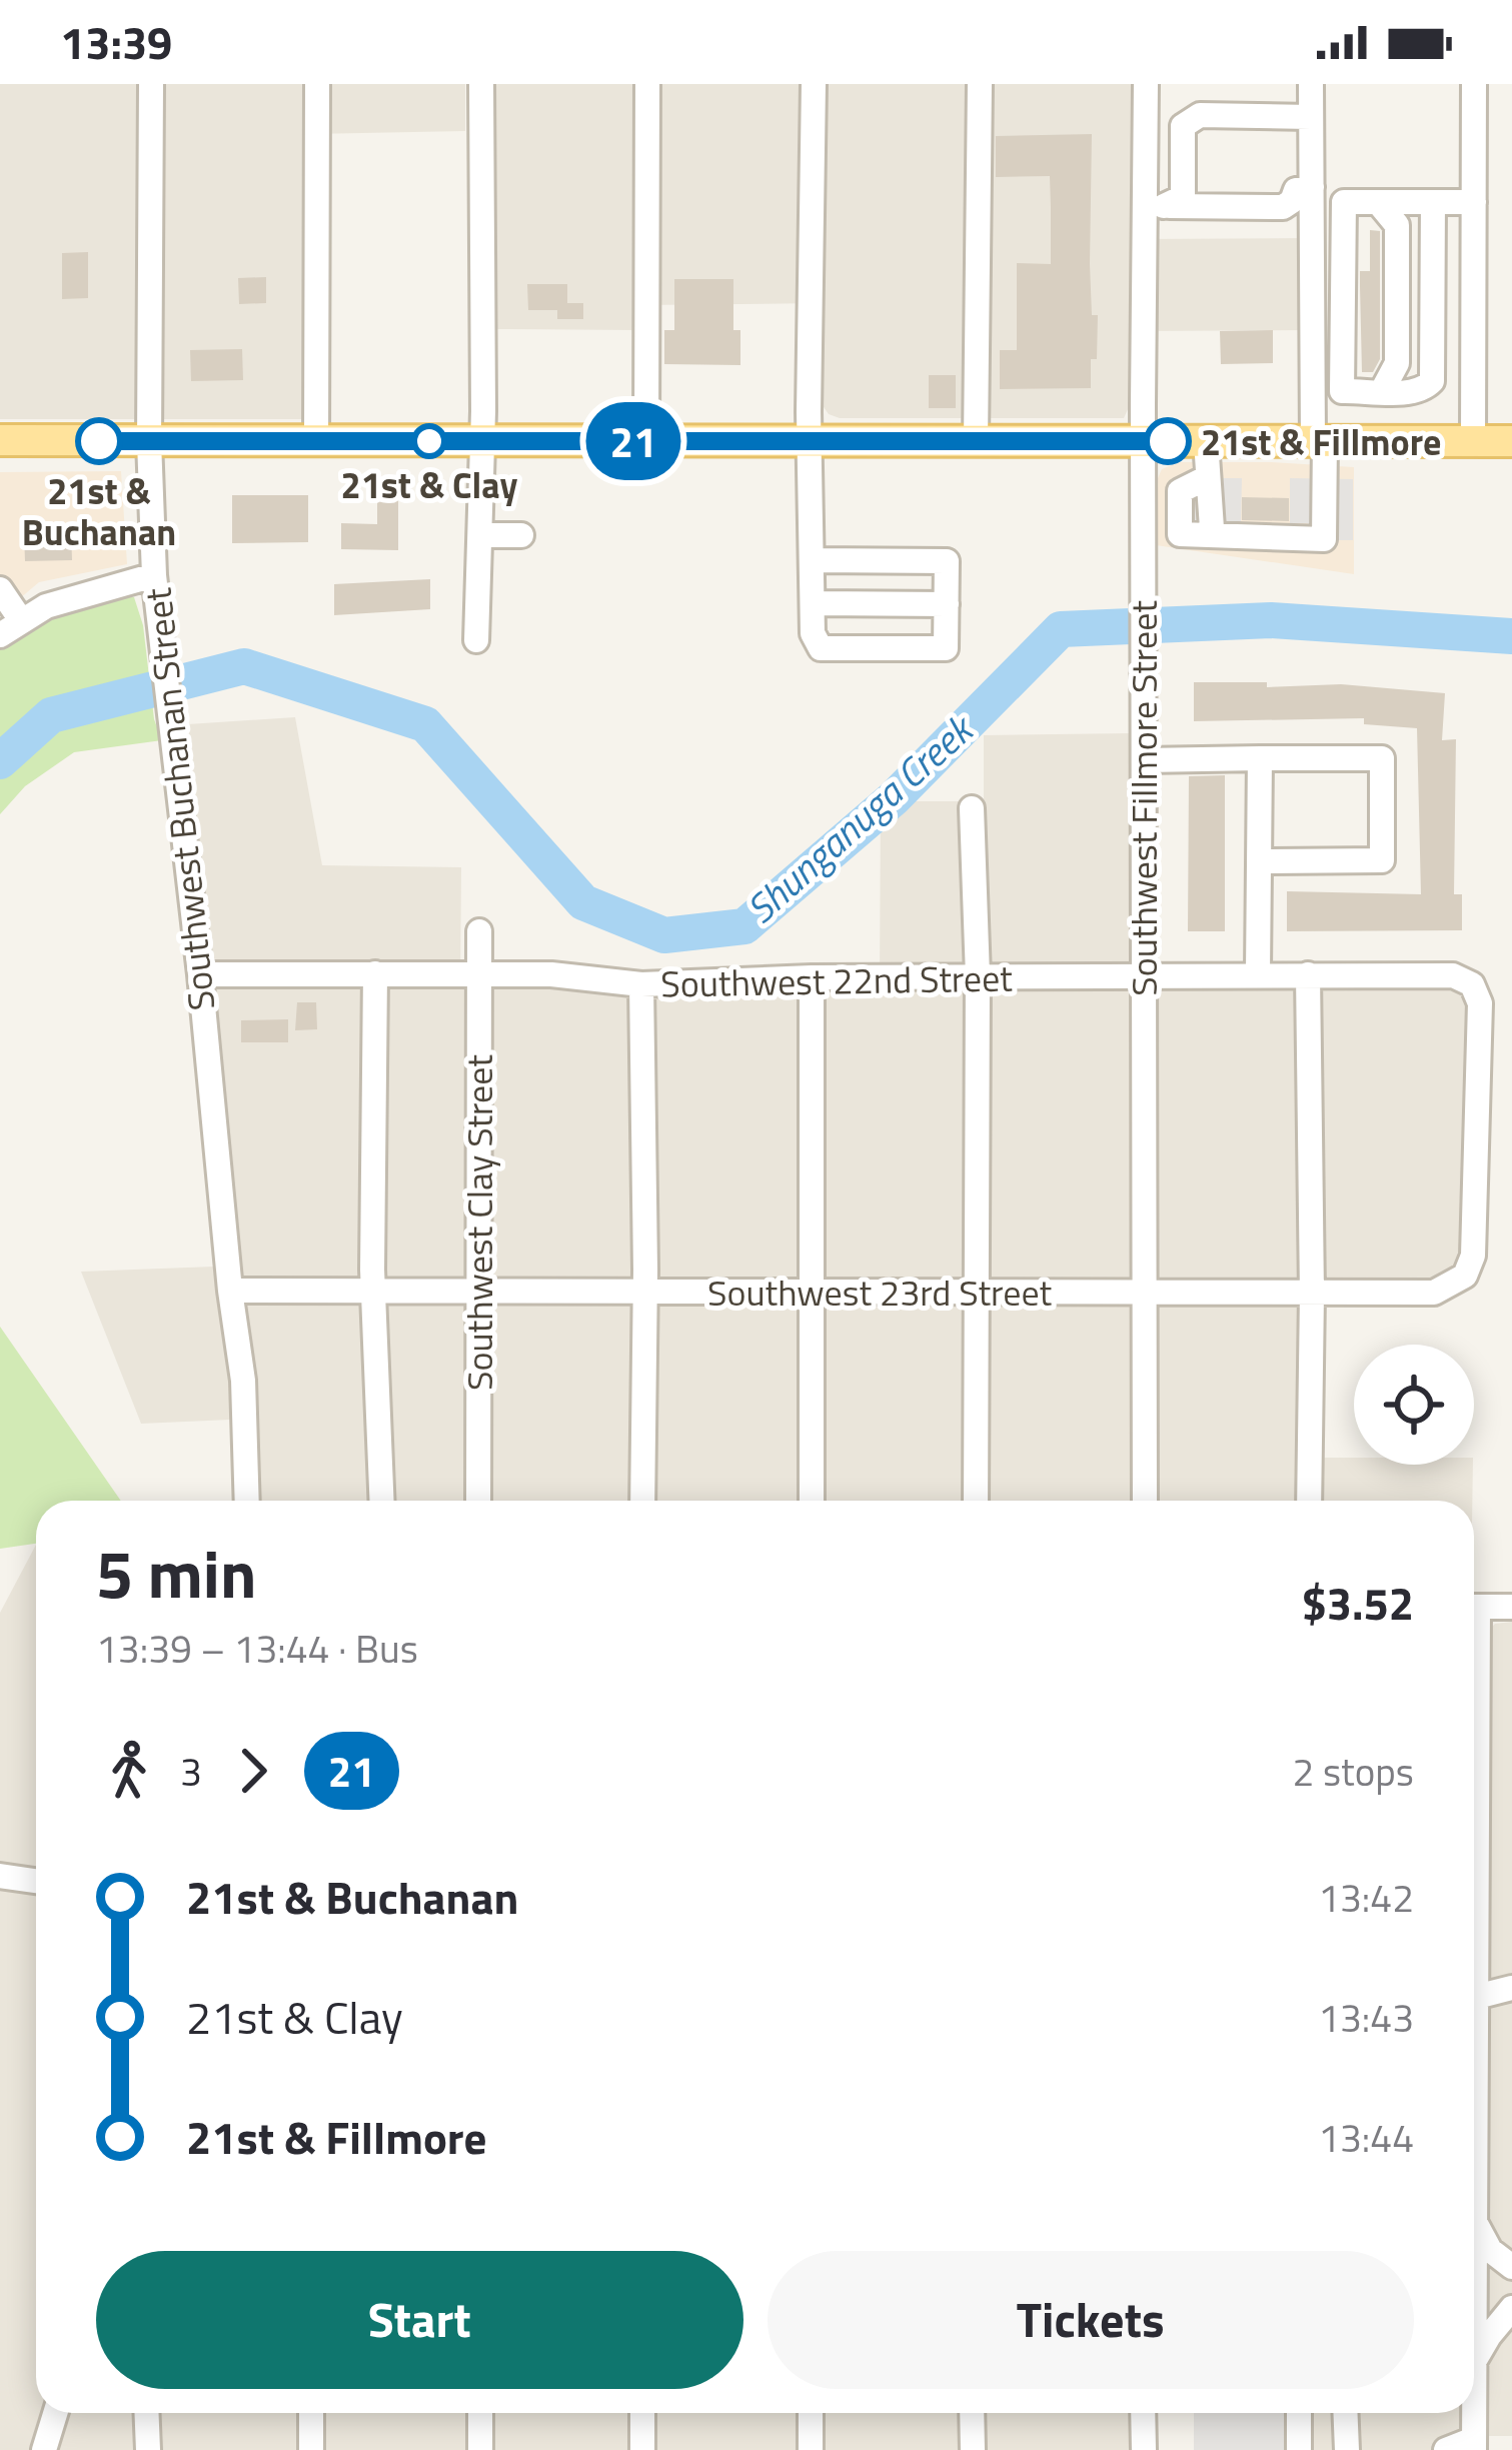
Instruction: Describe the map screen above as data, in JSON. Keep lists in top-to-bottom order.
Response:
{
  "streets": {
    "street": [
      "Southwest Fillmore Street",
      "Southwest Buchanan Street",
      "Southwest 22nd Street",
      "Southwest Clay Street",
      "Southwest 23rd Street"
    ]
  },
  "crossings": [
    ["Southwest Fillmore Street", "Southwest 22nd Street"],
    ["Southwest Fillmore Street", "Southwest 23rd Street"],
    ["Southwest Buchanan Street", "Southwest 22nd Street"],
    ["Southwest Buchanan Street", "Southwest 23rd Street"],
    ["Southwest 22nd Street", "Southwest Clay Street"],
    ["Southwest 22nd Street", "Southwest 23rd Street"],
    ["Southwest Clay Street", "Southwest 23rd Street"]
  ],
  "water": ["Shunganuga Creek"],
  "places": ["21st & Buchanan", "21st & Clay", "21st & Fillmore"],
  "lines": ["bus line 21"],
  "page": {
    "status": "13:39",
    "on_map": "21",
    "heading": ["5 min", "13:39 – 13:44 · Bus", "$3.52"],
    "legs": ["3", "21", "2 stops"],
    "list": [
      {
        "name": "21st & Buchanan",
        "value": "13:42"
      },
      {
        "name": "21st & Clay",
        "value": "13:43"
      },
      {
        "name": "21st & Fillmore",
        "value": "13:44"
      }
    ],
    "buttons": ["Start", "Tickets"]
  }
}
